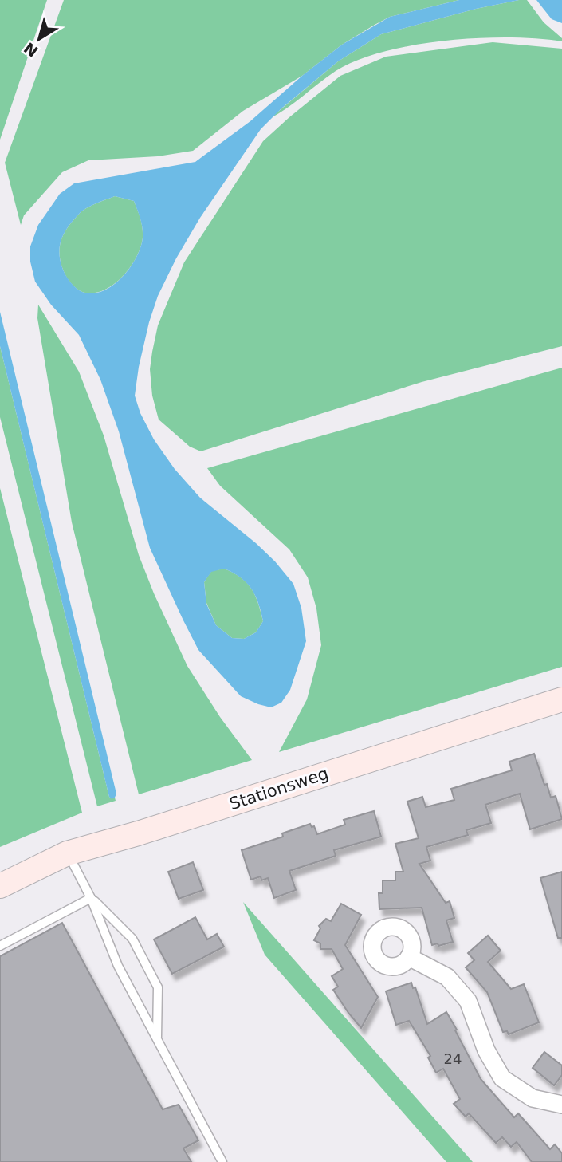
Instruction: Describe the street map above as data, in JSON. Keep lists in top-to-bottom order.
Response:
{
  "streets": {
    "main road": ["Stationsweg"]
  },
  "house_numbers": ["24"],
  "north": "bottom left"
}
